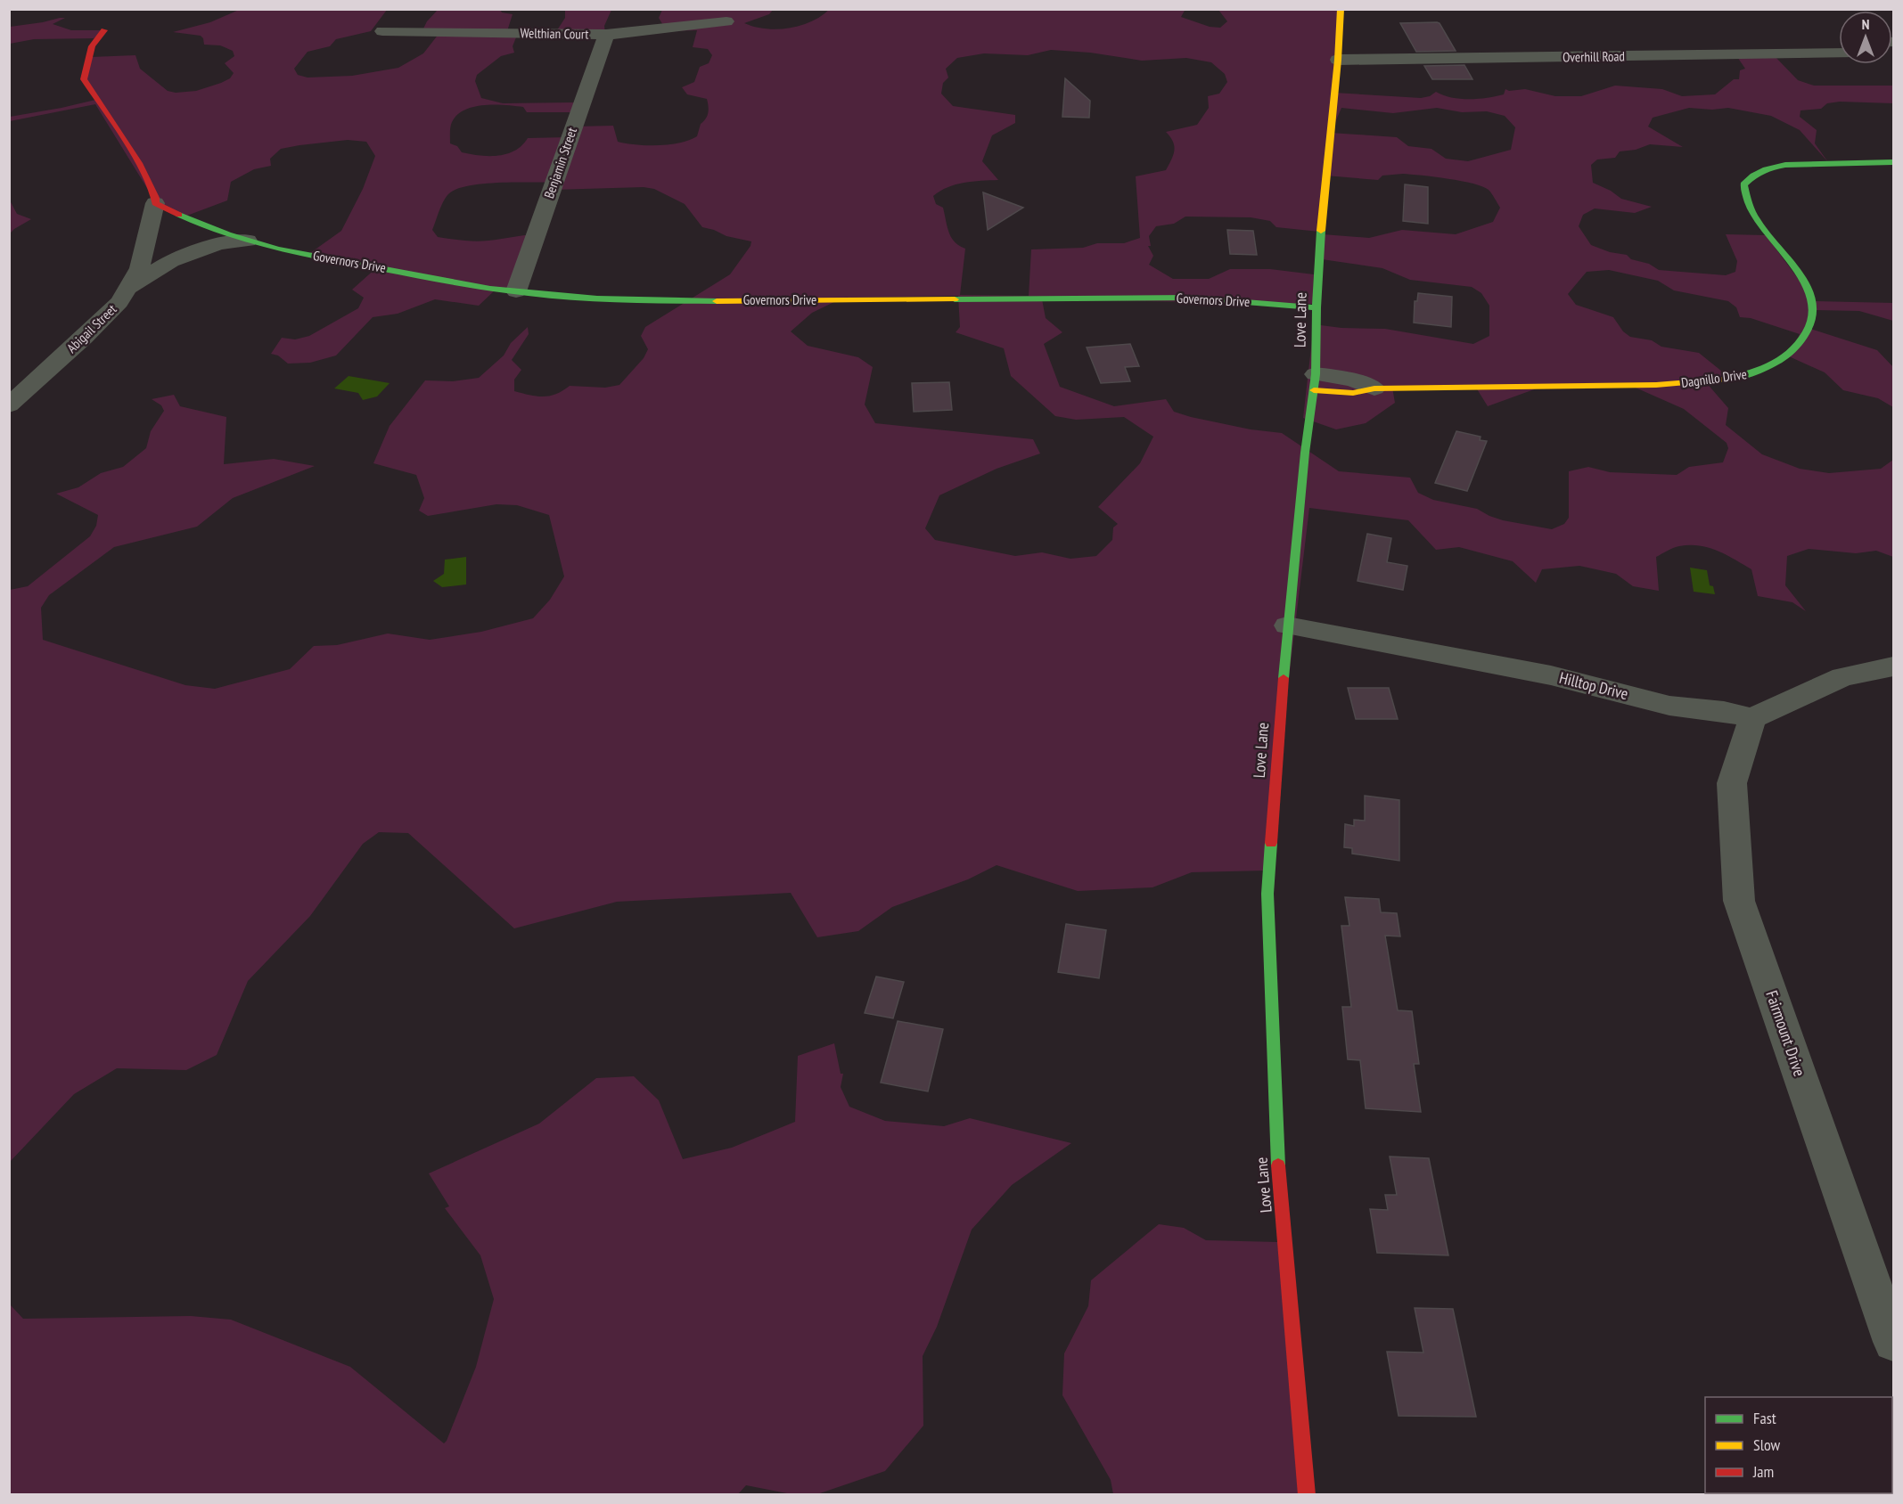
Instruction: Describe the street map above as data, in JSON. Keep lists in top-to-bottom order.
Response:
{
  "streets": {
    "street": [
      "Welthian Court",
      "Overhill Road",
      "Benjamin Street",
      "Governors Drive",
      "Love Lane",
      "Abigail Street",
      "Dagnillo Drive",
      "Hilltop Drive",
      "Fairmount Drive"
    ]
  },
  "crossings": [
    ["Welthian Court", "Benjamin Street"],
    ["Overhill Road", "Love Lane"],
    ["Benjamin Street", "Governors Drive"],
    ["Governors Drive", "Love Lane"],
    ["Governors Drive", "Abigail Street"],
    ["Love Lane", "Dagnillo Drive"],
    ["Love Lane", "Hilltop Drive"],
    ["Hilltop Drive", "Fairmount Drive"]
  ],
  "legend": ["Fast", "Slow", "Jam"],
  "north": "top"
}
